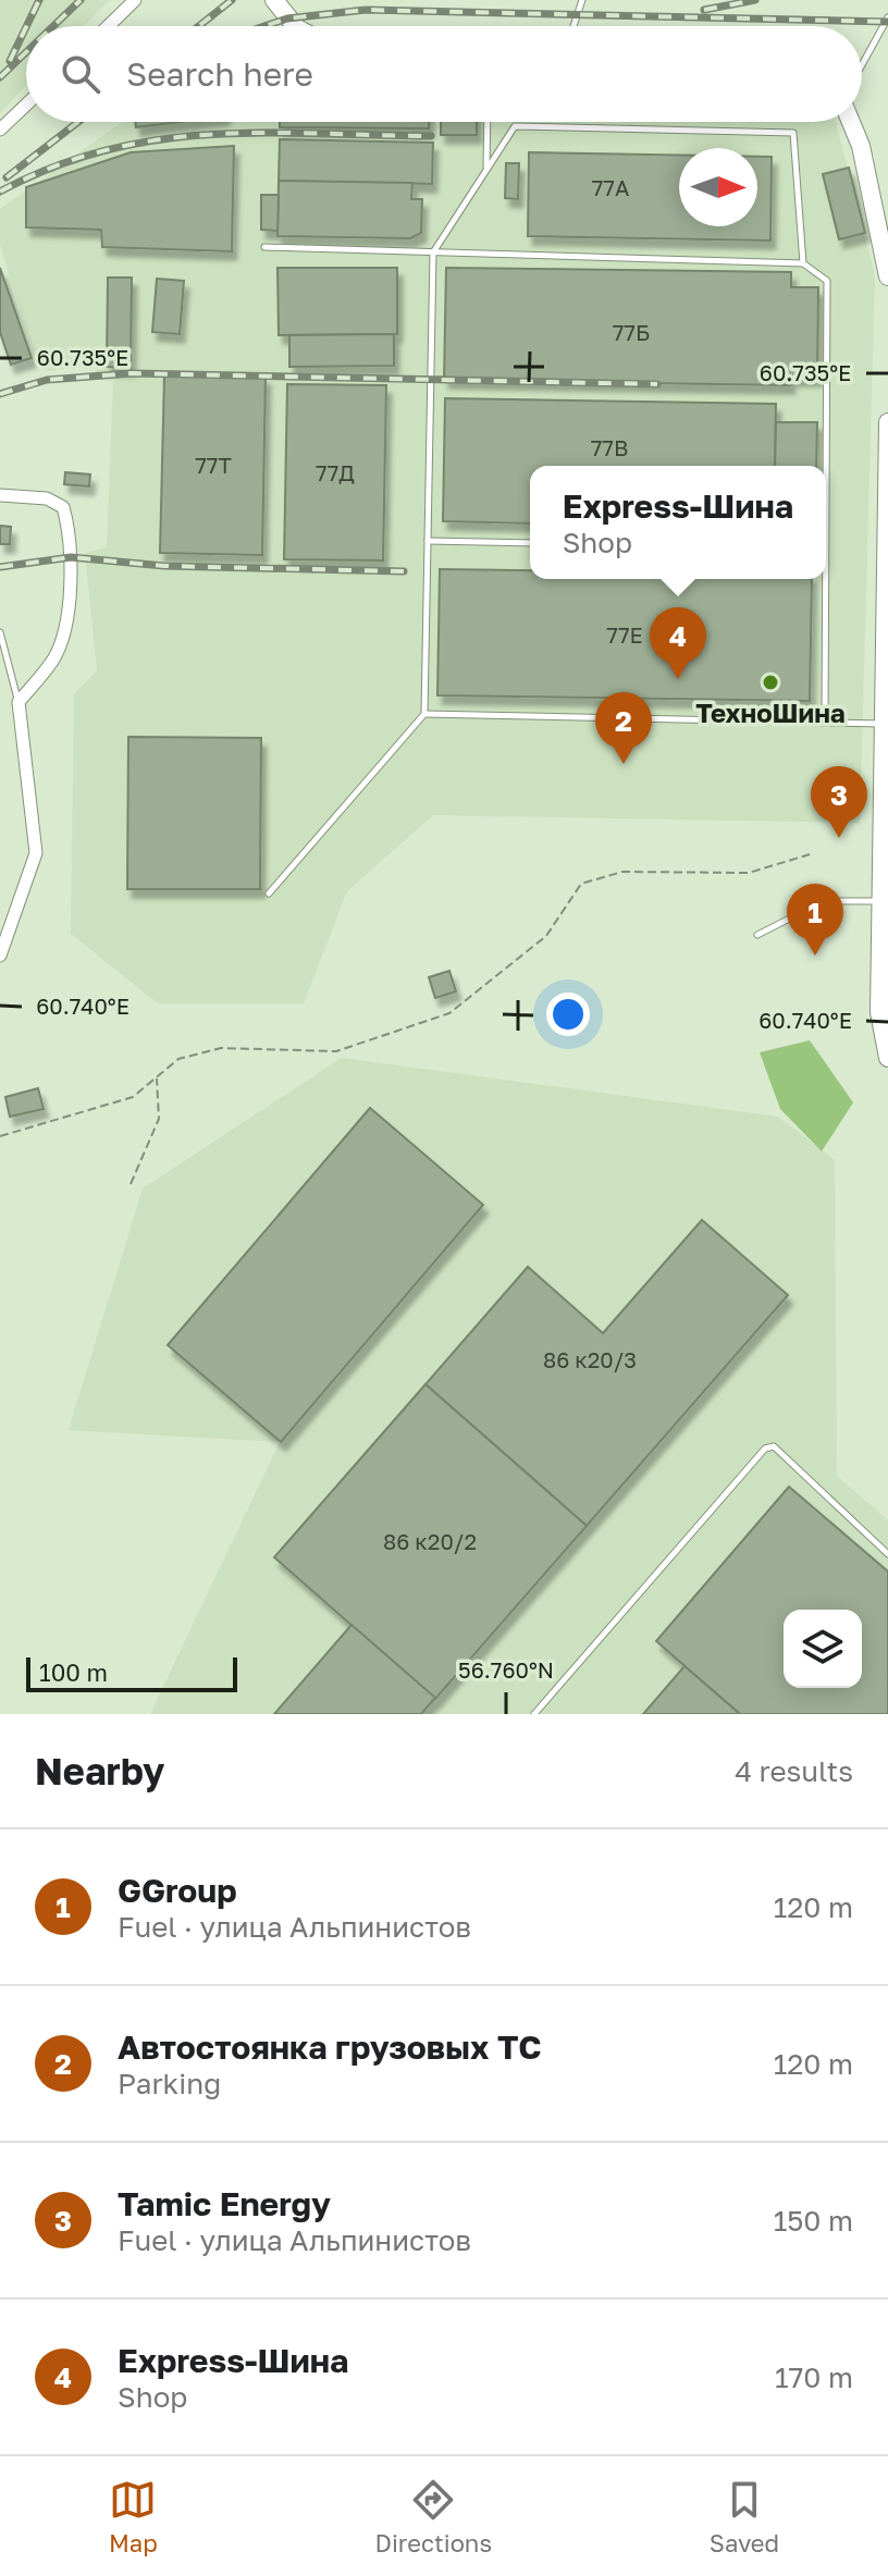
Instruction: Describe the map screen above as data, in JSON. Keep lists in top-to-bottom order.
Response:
{
  "places": ["ТехноШина"],
  "house_numbers": [
    "77А",
    "77Б",
    "77В",
    "77Т",
    "77Д",
    "77Е",
    "86 к20/3",
    "86 к20/2"
  ],
  "scale_bar": "100 m",
  "north": "right",
  "page": {
    "search": "Search here",
    "popup": ["Express-Шина", "Shop"],
    "pins": [
      "4",
      "2",
      "3",
      "1"
    ],
    "scale": "100 m",
    "heading": ["Nearby", "4 results"],
    "list": [
      {
        "mark": "1",
        "name": "GGroup",
        "note": "Fuel · улица Альпинистов",
        "value": "120 m"
      },
      {
        "mark": "2",
        "name": "Автостоянка грузовых ТС",
        "note": "Parking",
        "value": "120 m"
      },
      {
        "mark": "3",
        "name": "Tamic Energy",
        "note": "Fuel · улица Альпинистов",
        "value": "150 m"
      },
      {
        "mark": "4",
        "name": "Express-Шина",
        "note": "Shop",
        "value": "170 m"
      }
    ],
    "nav": ["Map", "Directions", "Saved"]
  },
  "coordinates": ["60.735°E", "60.740°E", "56.760°N"]
}
